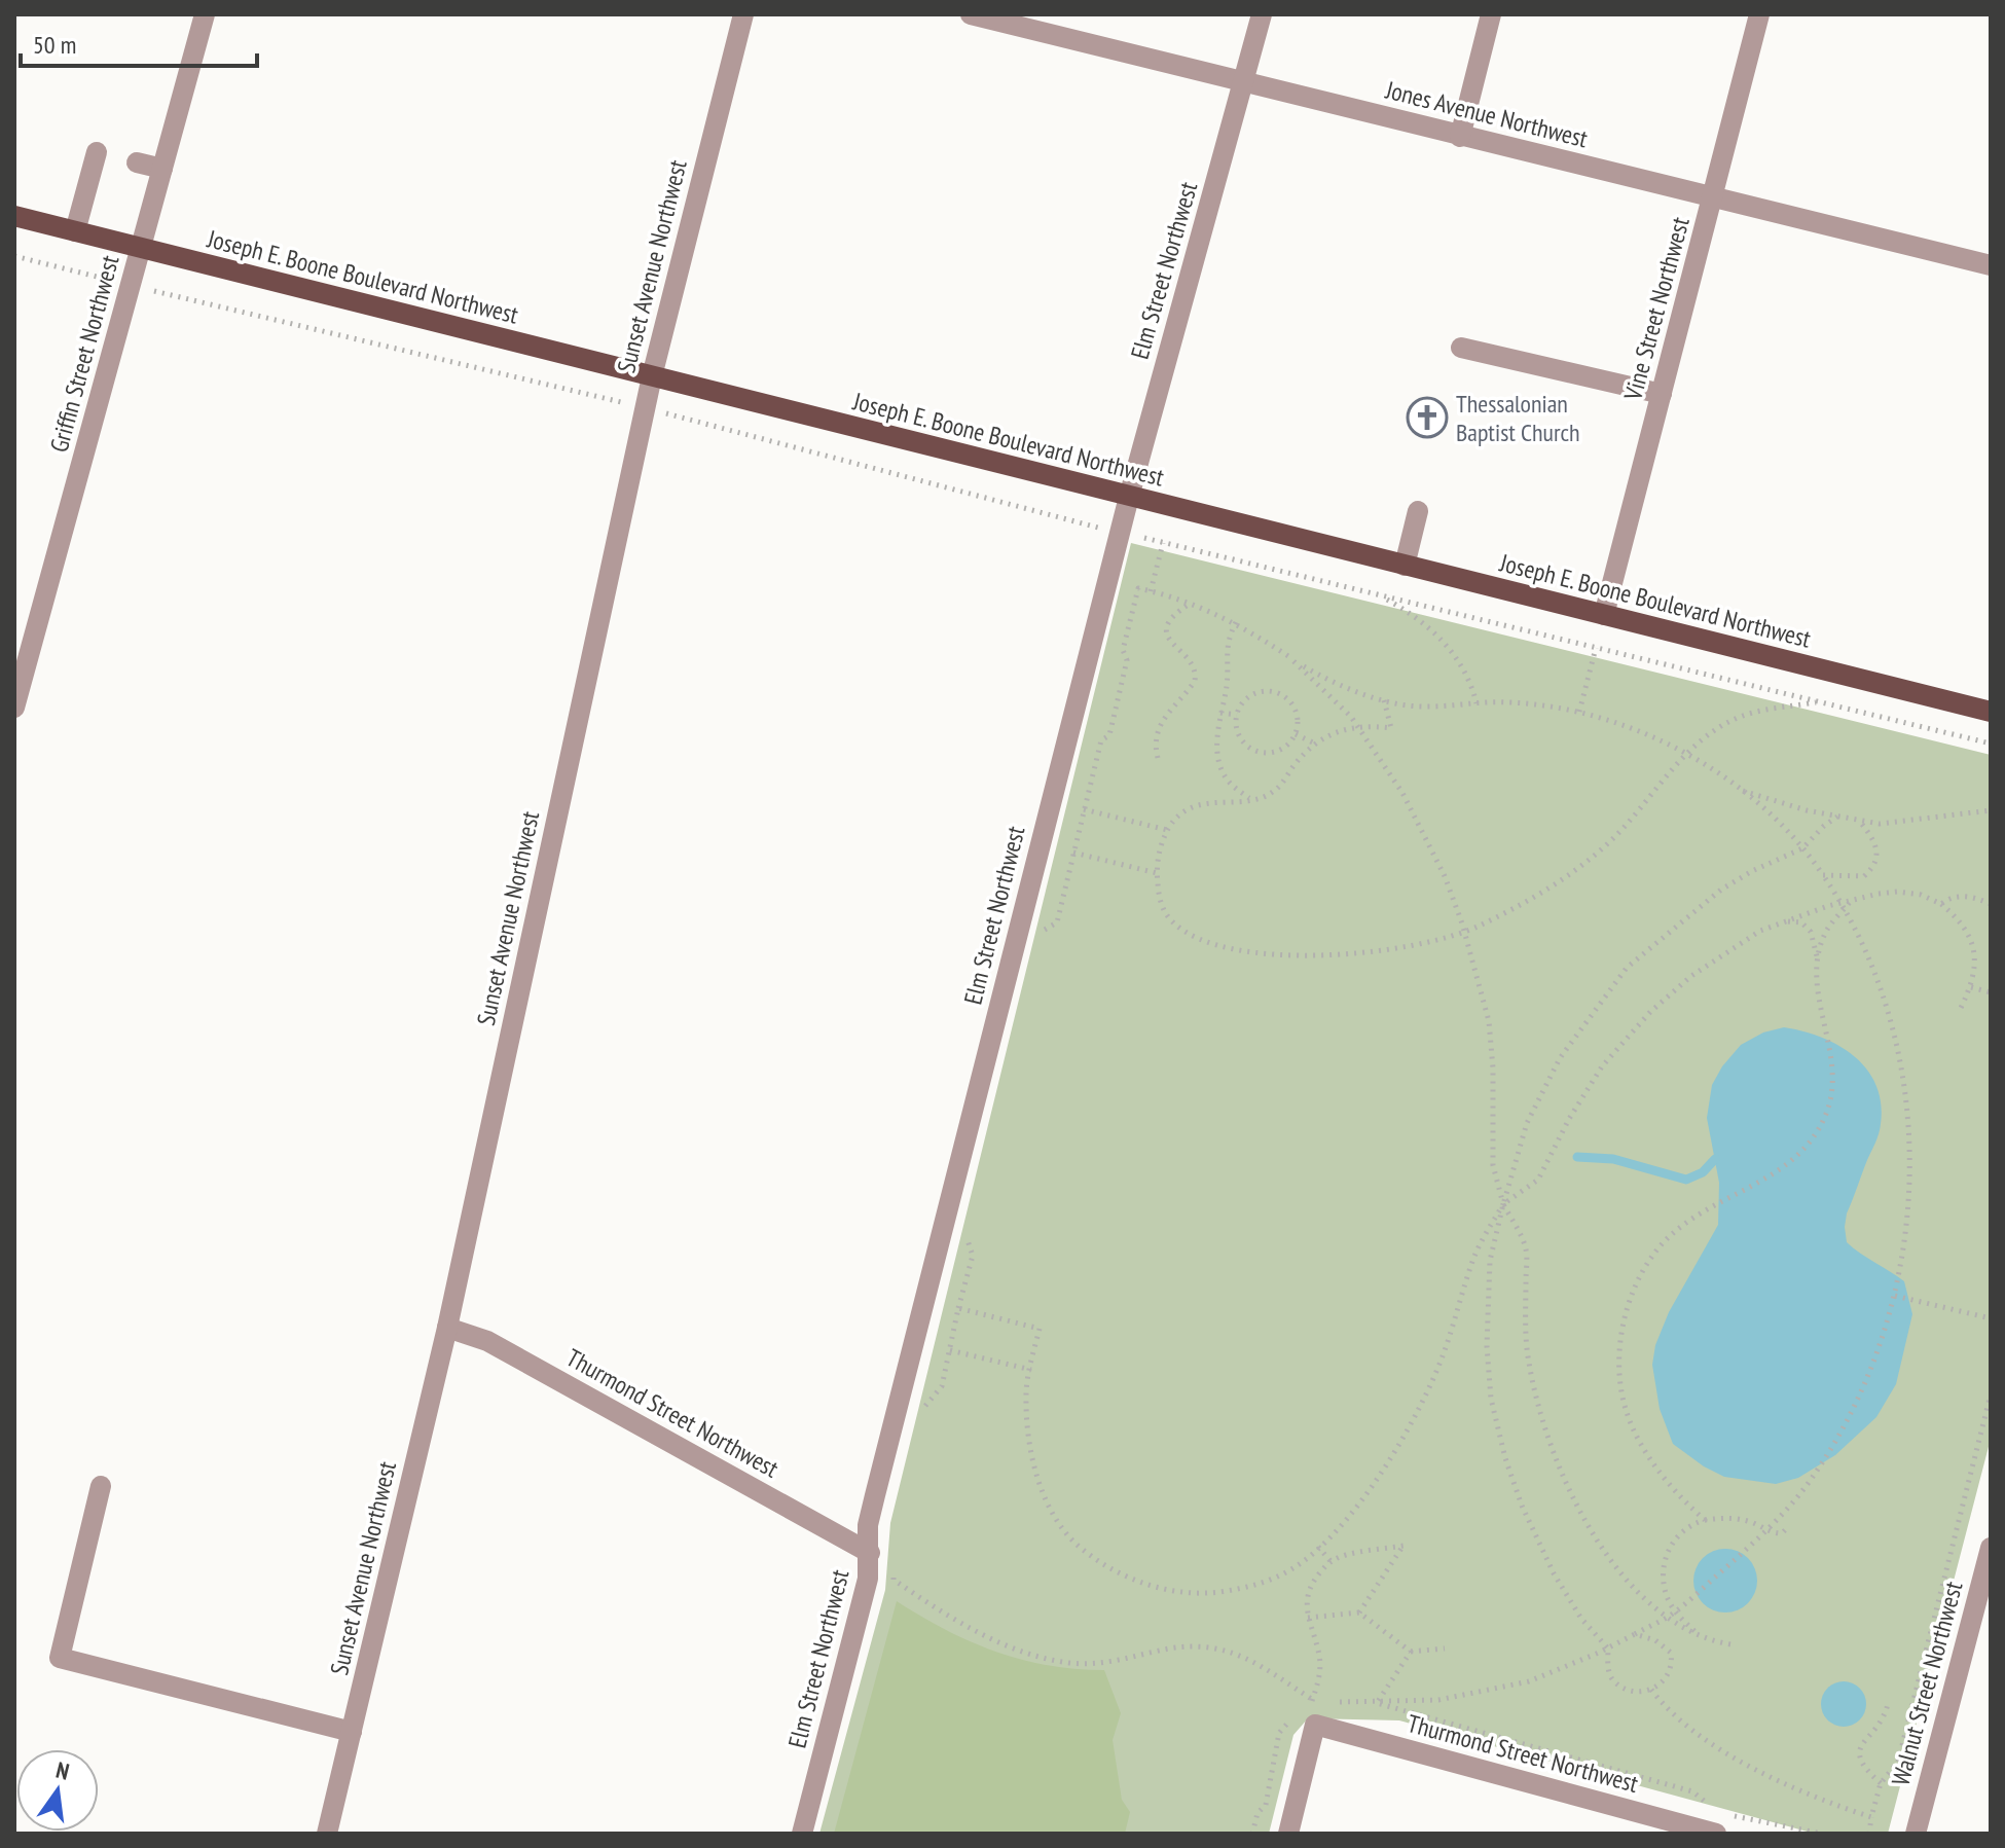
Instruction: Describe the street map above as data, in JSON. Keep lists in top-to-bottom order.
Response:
{
  "streets": {
    "main road": ["Joseph E. Boone Boulevard Northwest"],
    "street": [
      "Jones Avenue Northwest",
      "Sunset Avenue Northwest",
      "Elm Street Northwest",
      "Vine Street Northwest",
      "Griffin Street Northwest",
      "Thurmond Street Northwest",
      "Walnut Street Northwest"
    ]
  },
  "crossings": [
    ["Jones Avenue Northwest", "Elm Street Northwest"],
    ["Jones Avenue Northwest", "Vine Street Northwest"],
    ["Sunset Avenue Northwest", "Joseph E. Boone Boulevard Northwest"],
    ["Sunset Avenue Northwest", "Thurmond Street Northwest"],
    ["Elm Street Northwest", "Joseph E. Boone Boulevard Northwest"],
    ["Elm Street Northwest", "Thurmond Street Northwest"],
    ["Joseph E. Boone Boulevard Northwest", "Vine Street Northwest"],
    ["Joseph E. Boone Boulevard Northwest", "Griffin Street Northwest"]
  ],
  "places": {
    "church": ["Thessalonian Baptist Church"]
  },
  "scale_bar": "50 m",
  "north": "top"
}
